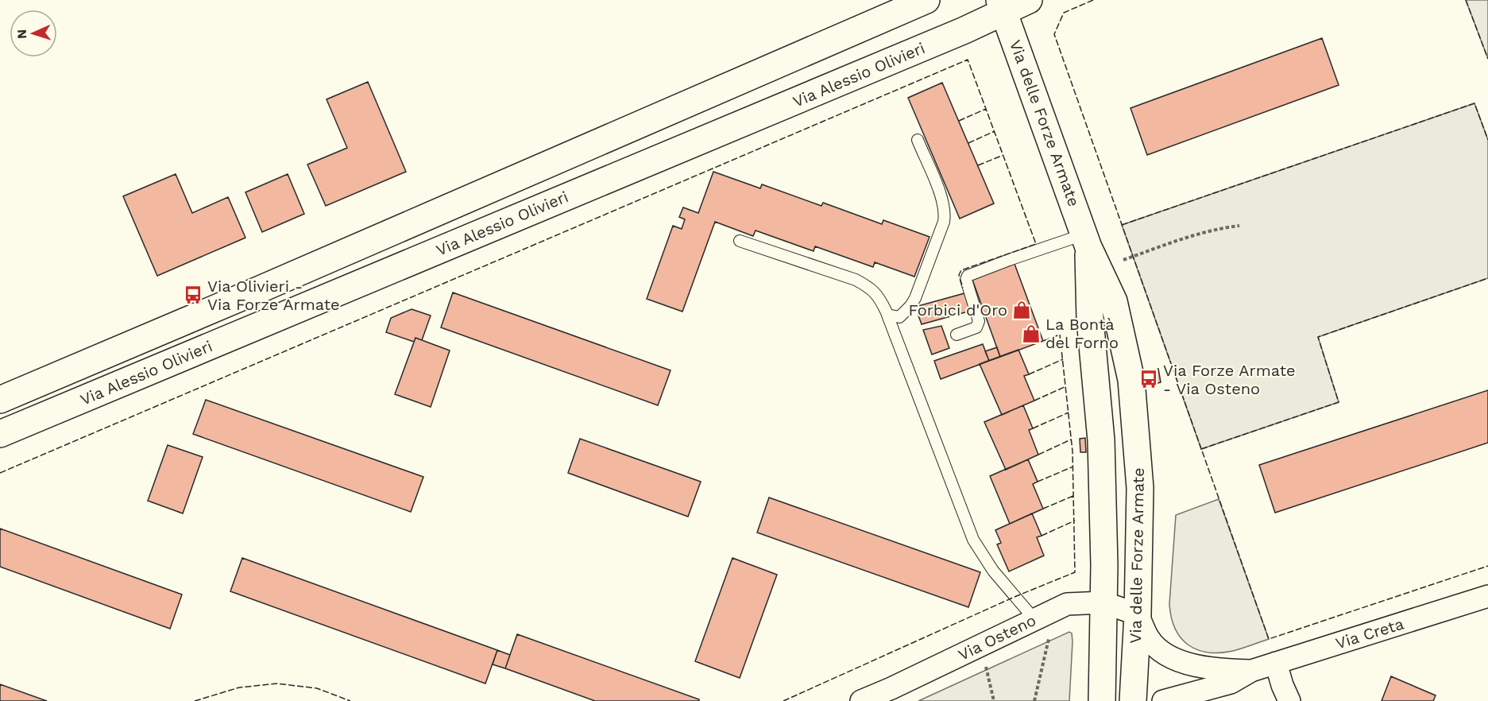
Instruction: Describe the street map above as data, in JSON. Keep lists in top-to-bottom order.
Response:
{
  "streets": {
    "main road": ["Via Alessio Olivieri", "Via delle Forze Armate"],
    "street": ["Via Creta", "Via Osteno"]
  },
  "crossings": [
    ["Via Alessio Olivieri", "Via delle Forze Armate"],
    ["Via delle Forze Armate", "Via Creta"],
    ["Via delle Forze Armate", "Via Osteno"],
    ["Via Creta", "Via Osteno"]
  ],
  "places": {
    "bus stop": ["Via Olivieri - Via Forze Armate", "Via Forze Armate - Via Osteno"],
    "shop": ["Forbici d'Oro", "La Bontà del Forno"]
  },
  "north": "left"
}
